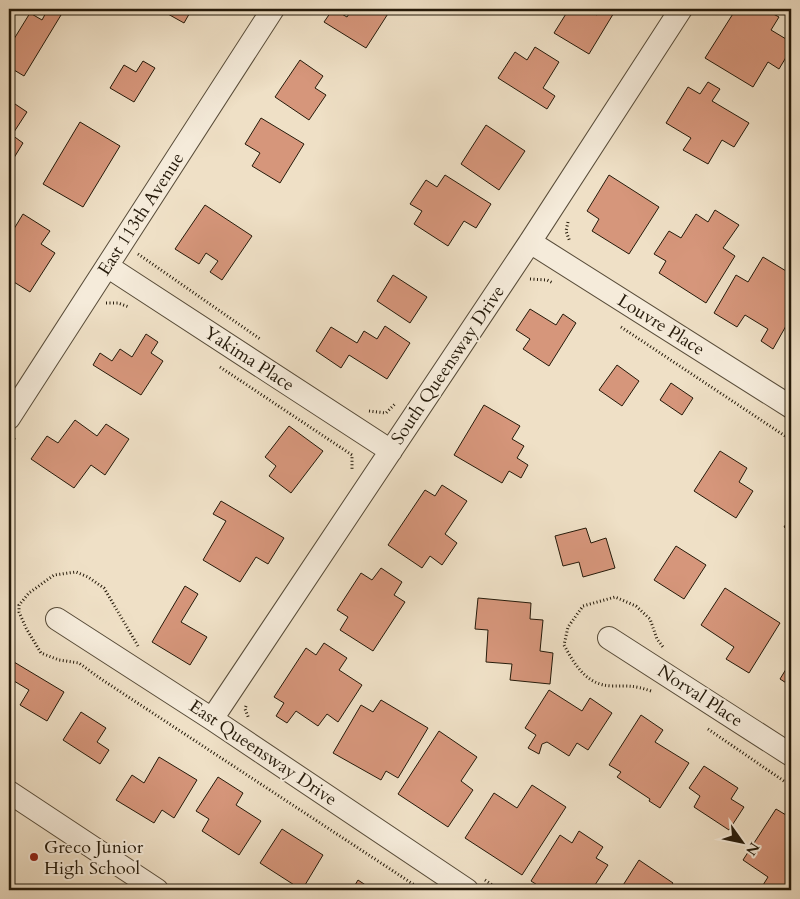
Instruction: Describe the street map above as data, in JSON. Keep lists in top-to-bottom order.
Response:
{
  "streets": {
    "street": [
      "East 113th Avenue",
      "Louvre Place",
      "Yakima Place",
      "South Queensway Drive",
      "Norval Place",
      "East Queensway Drive"
    ]
  },
  "crossings": [
    ["East 113th Avenue", "Yakima Place"],
    ["Louvre Place", "South Queensway Drive"],
    ["Yakima Place", "South Queensway Drive"],
    ["South Queensway Drive", "East Queensway Drive"]
  ],
  "places": ["Greco Junior High School"],
  "north": "bottom right"
}
